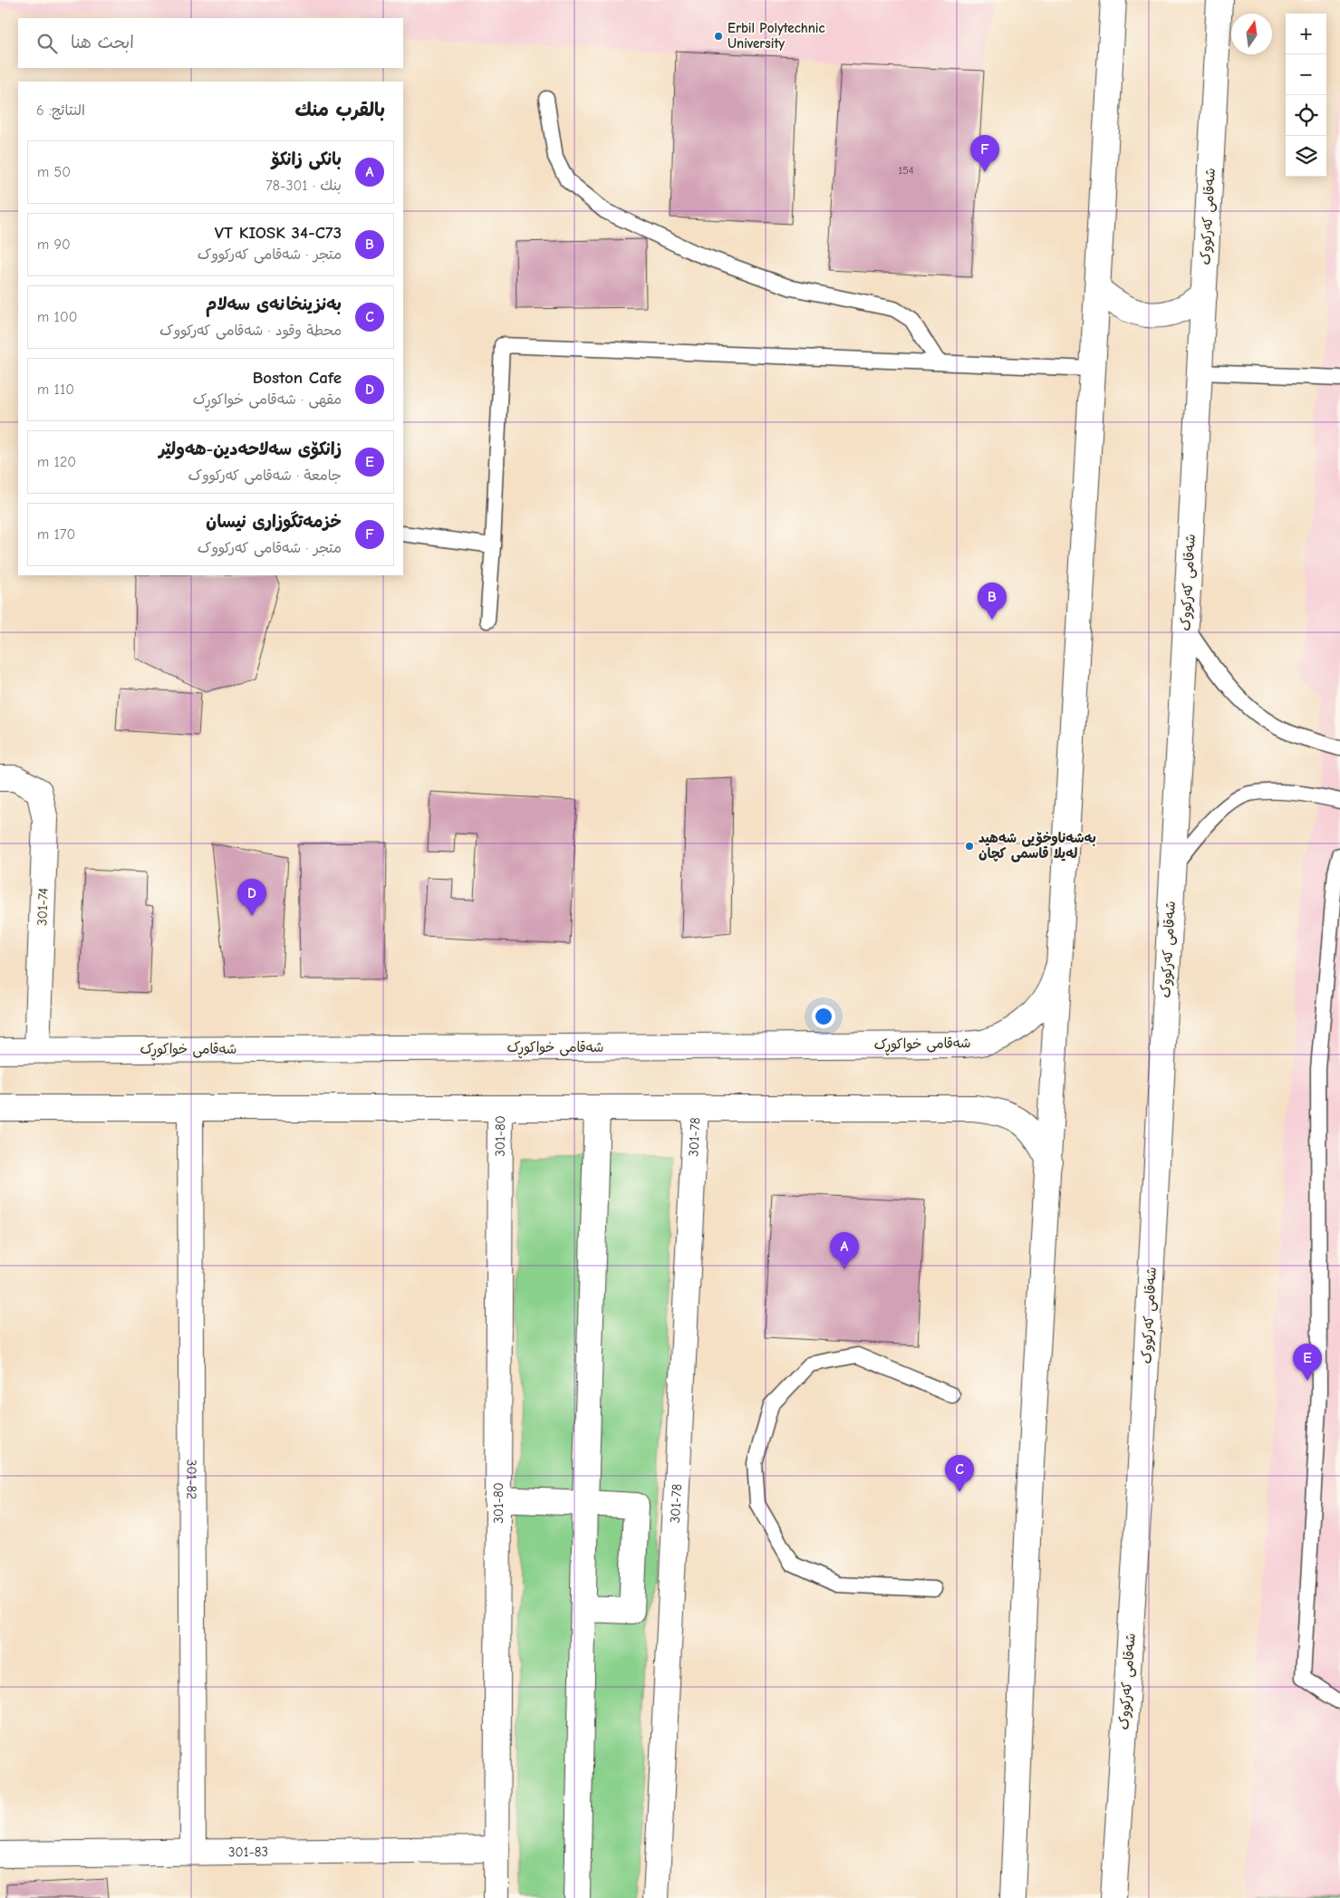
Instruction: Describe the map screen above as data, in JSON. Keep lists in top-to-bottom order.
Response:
{
  "streets": {
    "main road": [
      "شەقامی کەرکووک",
      "301-74",
      "شەقامی خواکوڕک",
      "301-80",
      "301-78",
      "301-82",
      "301-83"
    ]
  },
  "crossings": [
    ["301-74", "شەقامی خواکوڕک"],
    ["301-80", "301-83"],
    ["301-82", "301-83"]
  ],
  "places": ["Erbil Polytechnic University", "بەشەناوخۆیی شەهید لەیلا قاسمی کچان"],
  "house_numbers": ["154"],
  "north": "top",
  "page": {
    "map_buttons": ["+", "−"],
    "search": "ابحث هنا",
    "heading": ["بالقرب منك", "النتائج: 6"],
    "pins": [
      "F",
      "B",
      "D",
      "A",
      "E",
      "C"
    ],
    "list": [
      {
        "mark": "A",
        "name": "بانکی زانکۆ",
        "note": "بنك · 301-78",
        "value": "50 m"
      },
      {
        "mark": "B",
        "name": "VT KIOSK 34-C73",
        "note": "متجر · شەقامی کەرکووک",
        "value": "90 m"
      },
      {
        "mark": "C",
        "name": "بەنزینخانەی سەلام",
        "note": "محطة وقود · شەقامی کەرکووک",
        "value": "100 m"
      },
      {
        "mark": "D",
        "name": "Boston Cafe",
        "note": "مقهى · شەقامی خواکوڕک",
        "value": "110 m"
      },
      {
        "mark": "E",
        "name": "زانکۆی سەلاحەدین-هەولێر",
        "note": "جامعة · شەقامی کەرکووک",
        "value": "120 m"
      },
      {
        "mark": "F",
        "name": "خزمەتگوزاری نیسان",
        "note": "متجر · شەقامی کەرکووک",
        "value": "170 m"
      }
    ]
  }
}
